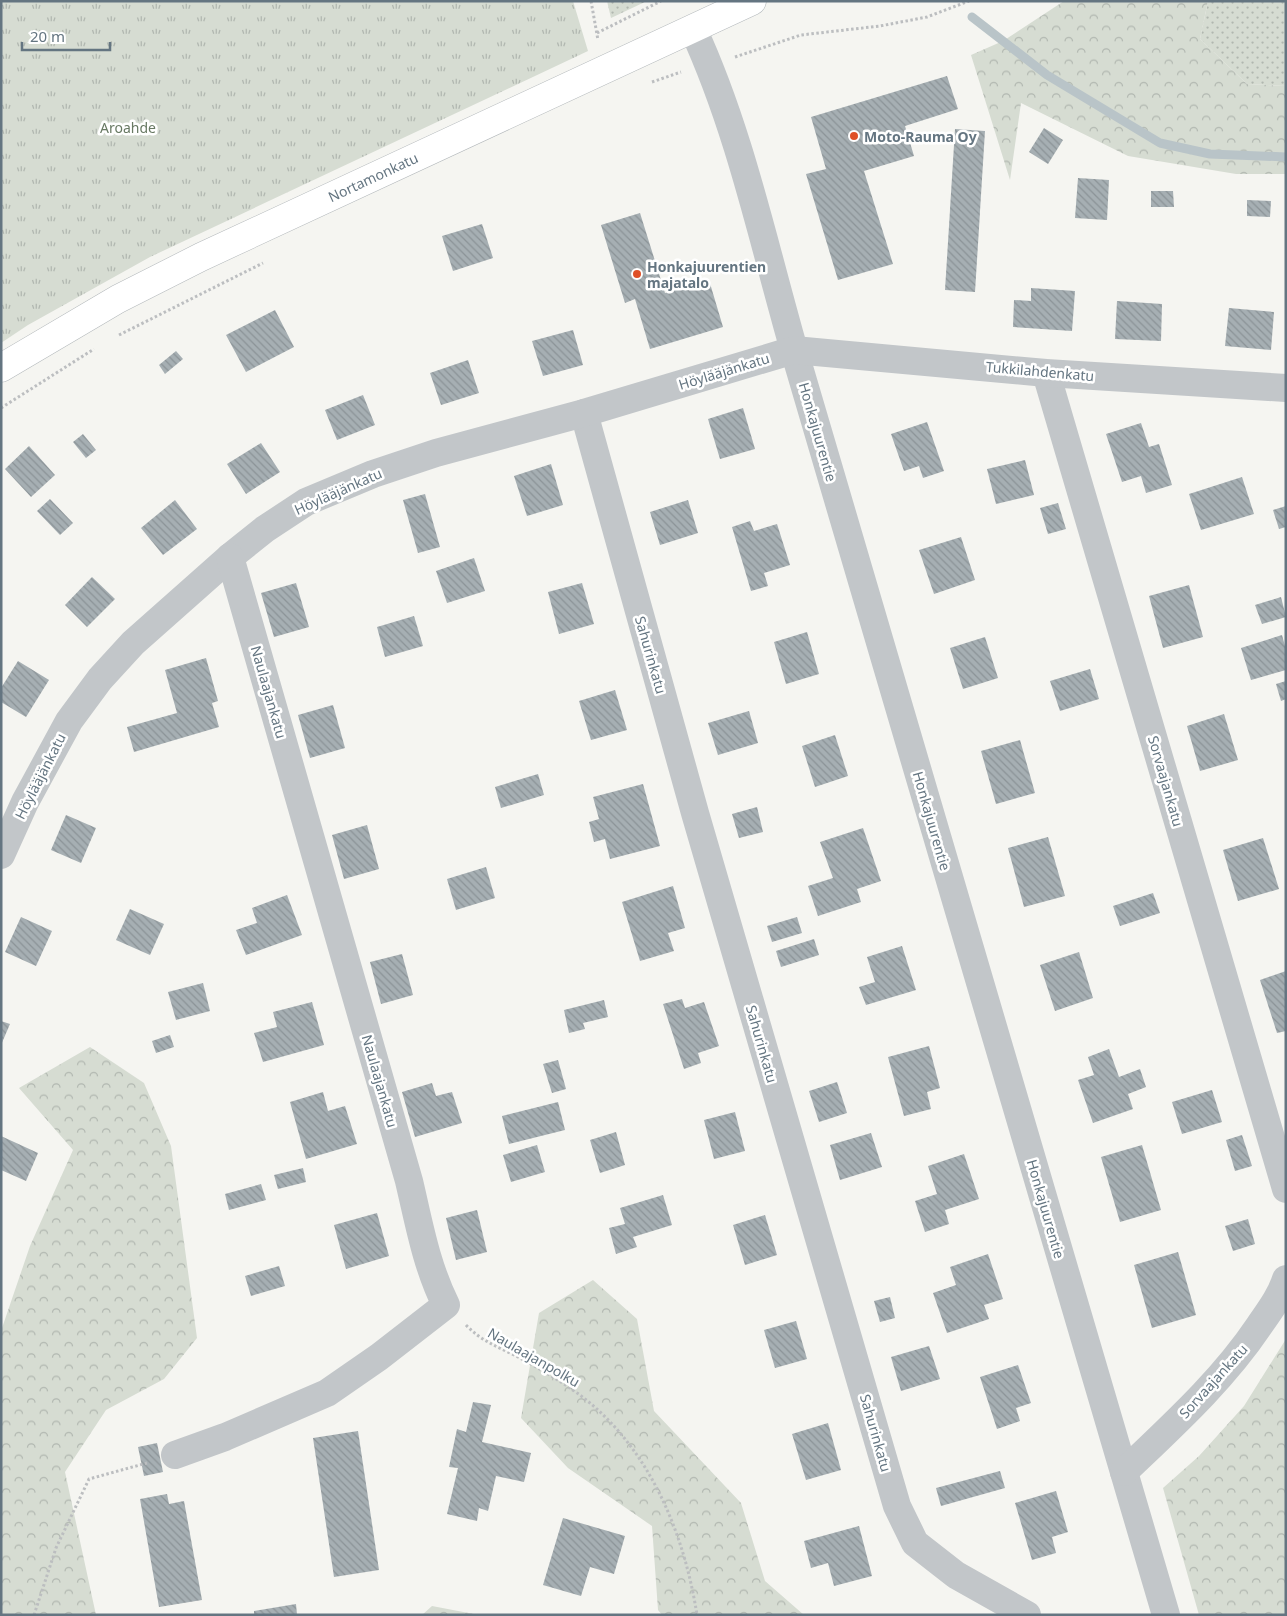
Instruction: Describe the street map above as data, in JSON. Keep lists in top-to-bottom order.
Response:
{
  "streets": {
    "main road": ["Nortamonkatu"],
    "street": [
      "Höylääjänkatu",
      "Tukkilahdenkatu",
      "Honkajuurentie",
      "Sahurinkatu",
      "Naulaajankatu",
      "Sorvaajankatu"
    ],
    "path": ["Naulaajanpolku"]
  },
  "crossings": [
    ["Nortamonkatu", "Honkajuurentie"],
    ["Höylääjänkatu", "Tukkilahdenkatu"],
    ["Höylääjänkatu", "Honkajuurentie"],
    ["Höylääjänkatu", "Sahurinkatu"],
    ["Höylääjänkatu", "Naulaajankatu"],
    ["Tukkilahdenkatu", "Honkajuurentie"],
    ["Tukkilahdenkatu", "Sorvaajankatu"],
    ["Honkajuurentie", "Sorvaajankatu"],
    ["Naulaajankatu", "Naulaajanpolku"]
  ],
  "parks": ["Aroahde"],
  "places": ["Moto-Rauma Oy", "Honkajuurentien majatalo"],
  "scale_bar": "20 m"
}
